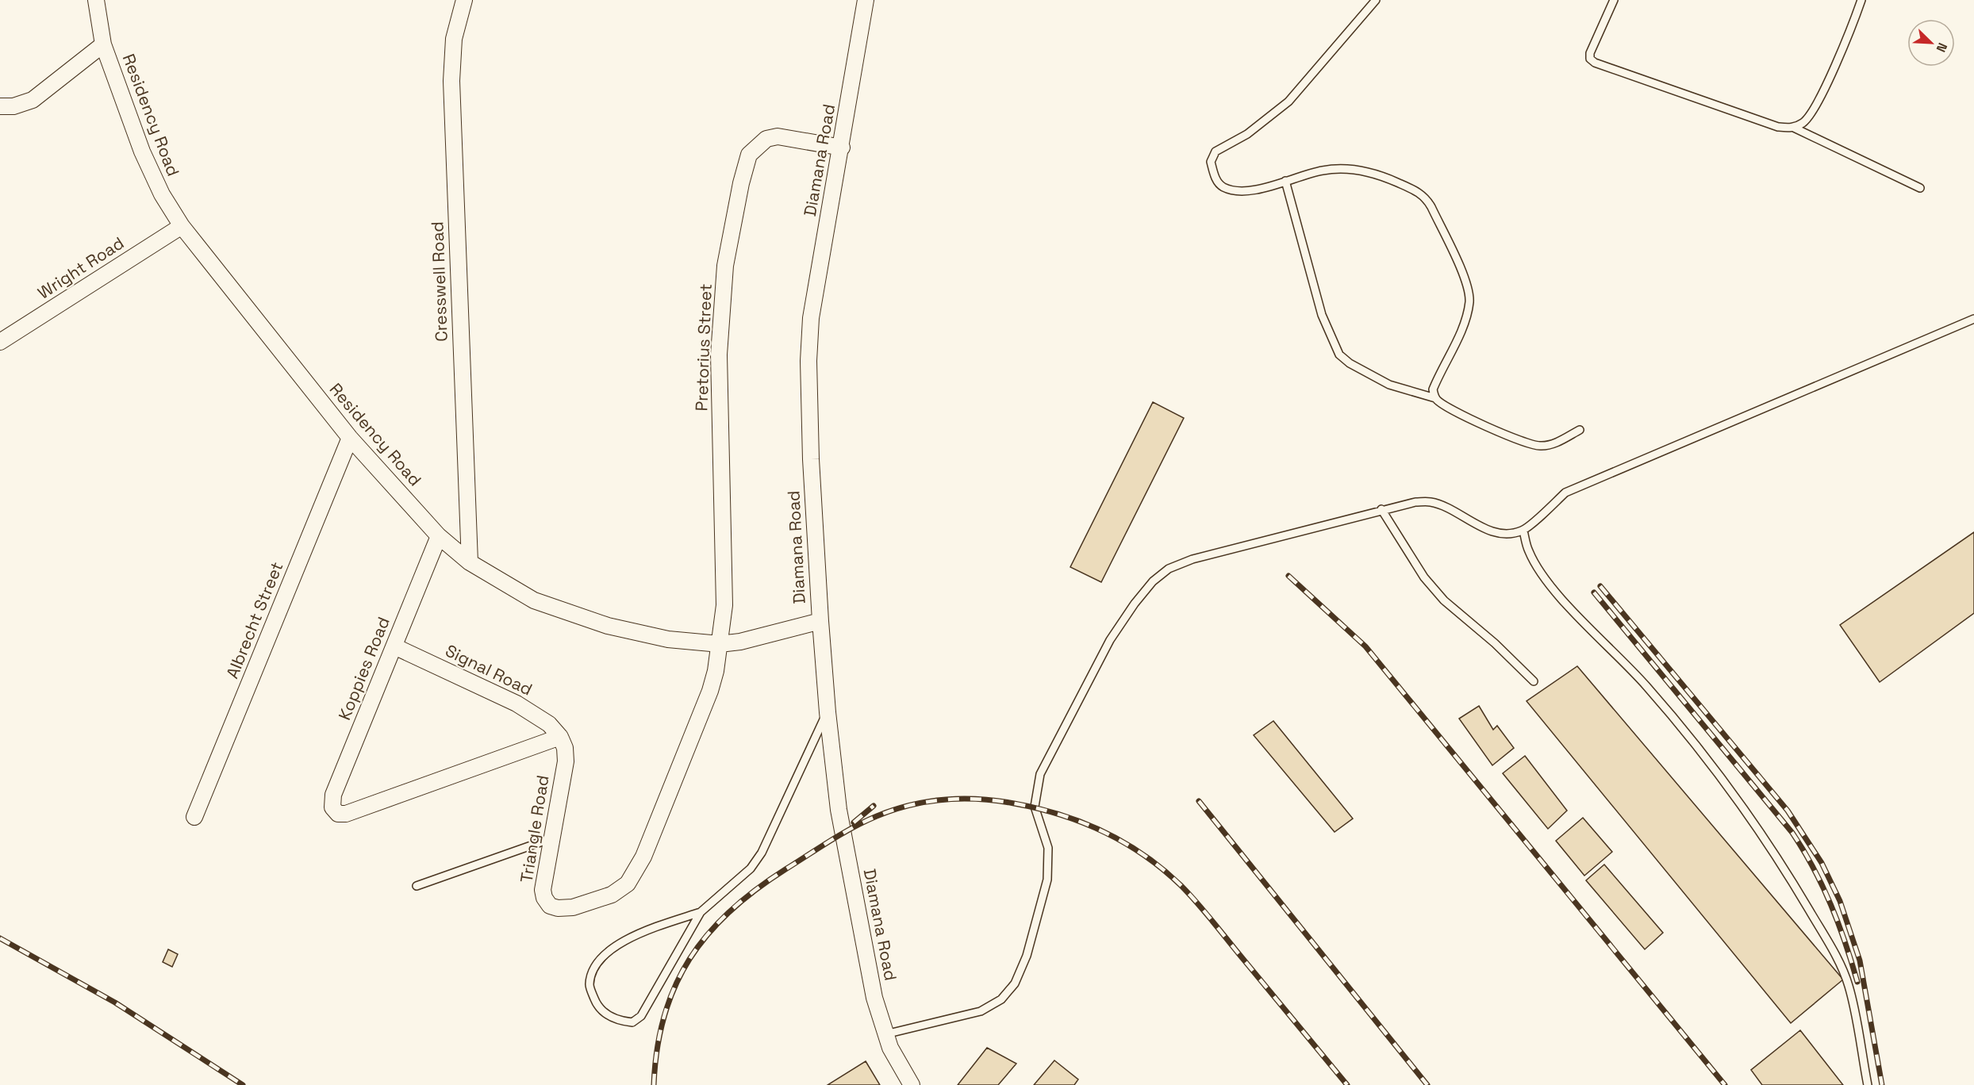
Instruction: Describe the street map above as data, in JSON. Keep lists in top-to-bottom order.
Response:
{
  "streets": {
    "street": [
      "Residency Road",
      "Diamana Road",
      "Wright Road",
      "Cresswell Road",
      "Pretorius Street",
      "Albrecht Street",
      "Koppies Road",
      "Signal Road",
      "Triangle Road"
    ]
  },
  "crossings": [
    ["Residency Road", "Diamana Road"],
    ["Residency Road", "Wright Road"],
    ["Residency Road", "Cresswell Road"],
    ["Residency Road", "Pretorius Street"],
    ["Residency Road", "Albrecht Street"],
    ["Residency Road", "Koppies Road"],
    ["Residency Road", "Triangle Road"],
    ["Diamana Road", "Pretorius Street"],
    ["Pretorius Street", "Triangle Road"],
    ["Koppies Road", "Signal Road"],
    ["Koppies Road", "Triangle Road"],
    ["Signal Road", "Triangle Road"]
  ],
  "north": "bottom right"
}
